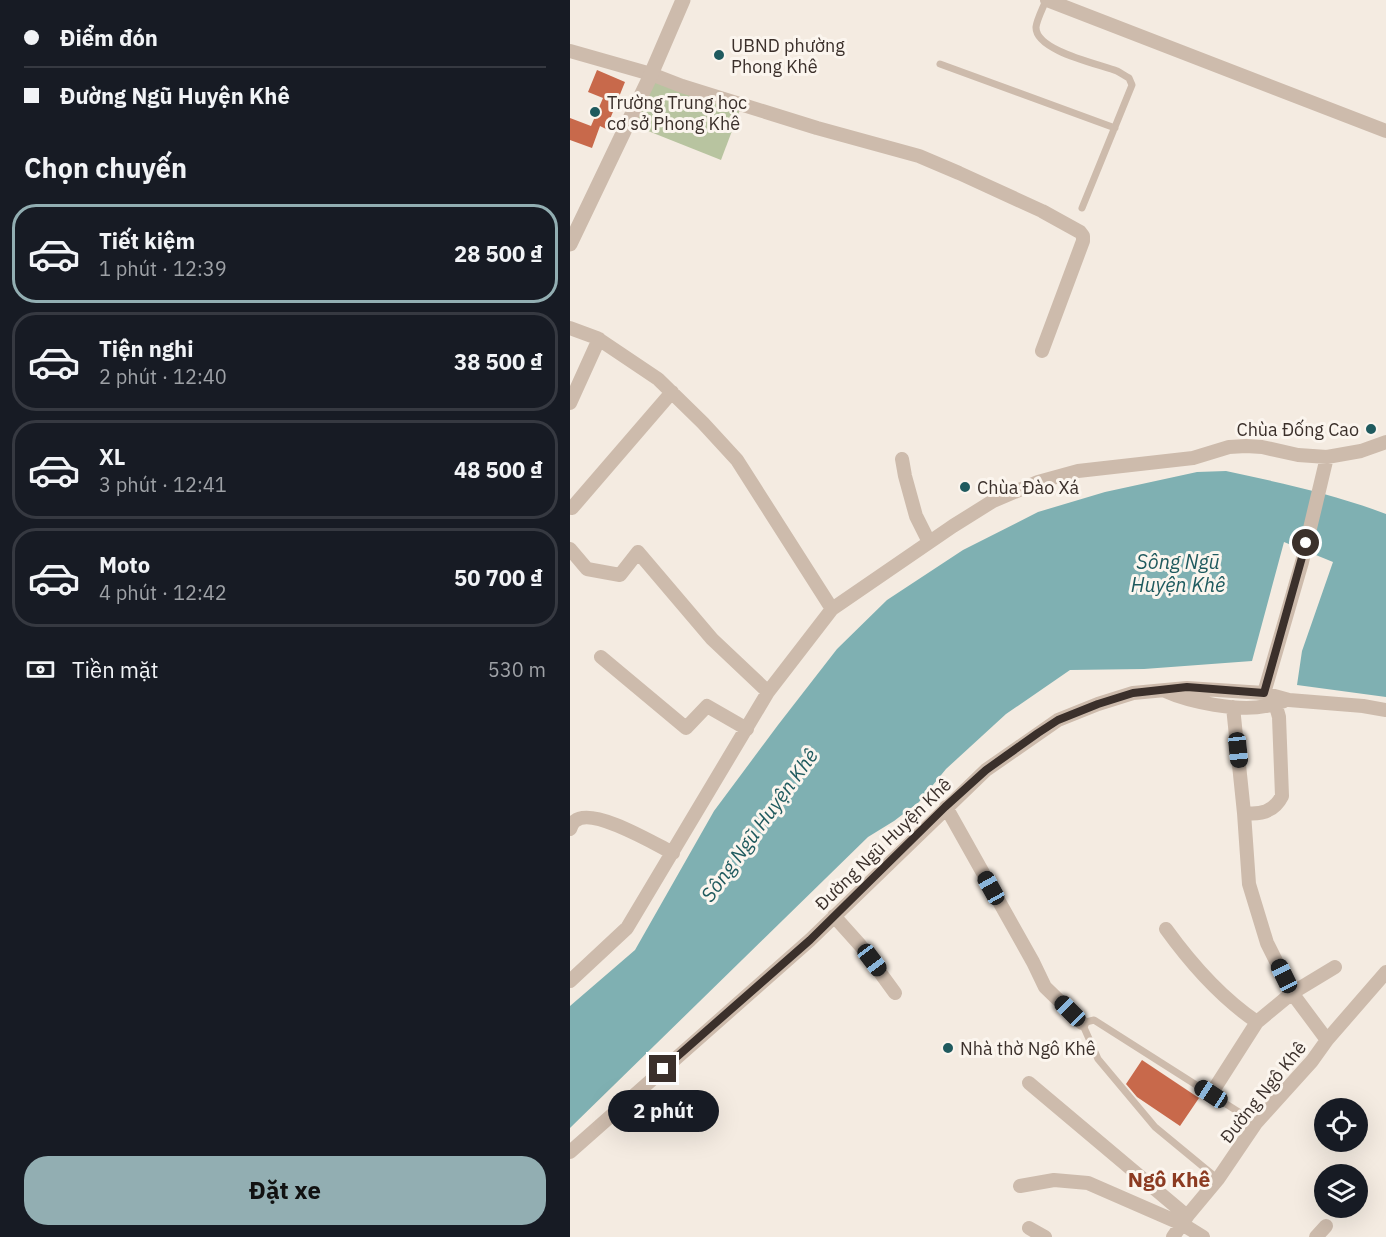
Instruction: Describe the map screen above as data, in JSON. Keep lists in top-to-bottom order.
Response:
{
  "streets": {
    "street": ["Đường Ngũ Huyện Khê", "Đường Ngô Khê"]
  },
  "districts": ["Ngô Khê"],
  "water": ["Sông Ngũ Huyện Khê"],
  "places": [
    "UBND phường Phong Khê",
    "Trường Trung học cơ sở Phong Khê",
    "Chùa Đống Cao",
    "Chùa Đào Xá",
    "Nhà thờ Ngô Khê"
  ],
  "page": {
    "banner": ["Điểm đón", "Đường Ngũ Huyện Khê"],
    "heading": "Chọn chuyến",
    "list": [
      {
        "name": "Tiết kiệm",
        "note": "1 phút · 12:39",
        "value": "28 500 ₫"
      },
      {
        "name": "Tiện nghi",
        "note": "2 phút · 12:40",
        "value": "38 500 ₫"
      },
      {
        "name": "XL",
        "note": "3 phút · 12:41",
        "value": "48 500 ₫"
      },
      {
        "name": "Moto",
        "note": "4 phút · 12:42",
        "value": "50 700 ₫"
      }
    ],
    "pay": ["Tiền mặt", "530 m"],
    "bubble": "2 phút",
    "buttons": "Đặt xe"
  }
}
